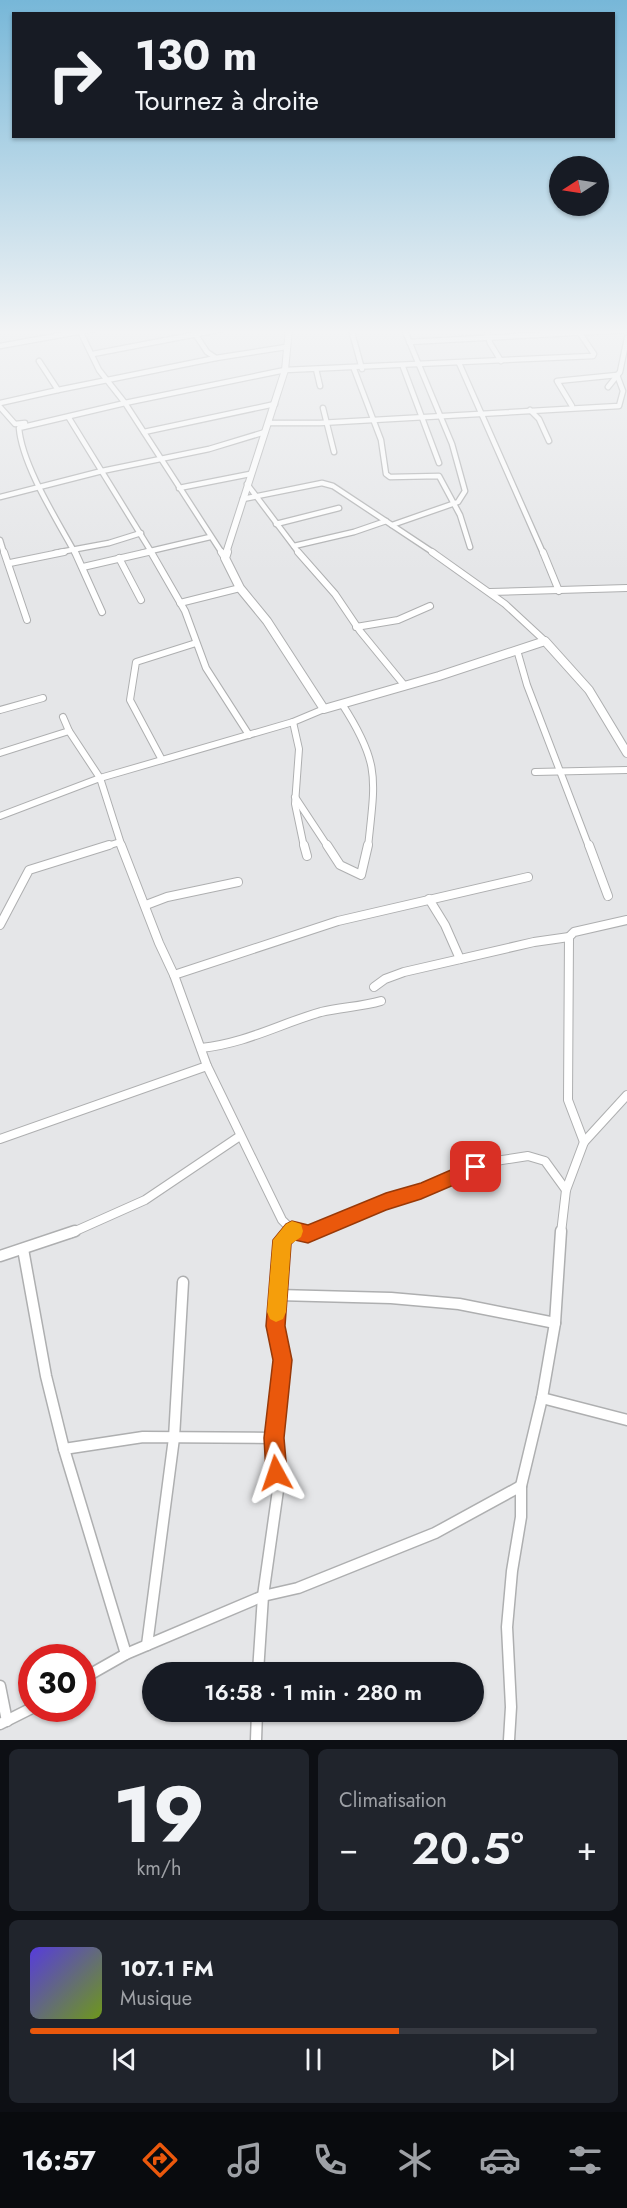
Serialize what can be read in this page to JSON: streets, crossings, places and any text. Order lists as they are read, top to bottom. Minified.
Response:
{"north":"left","page":{"turn":["130 m","Tournez à droite"],"limit":"30","trip":"16:58 · 1 min · 280 m","tile":[["19","km/h"],"Climatisation"],"heat":["−","20.5°","+"],"song":["107.1 FM","Musique"],"tabs":"16:57"}}
